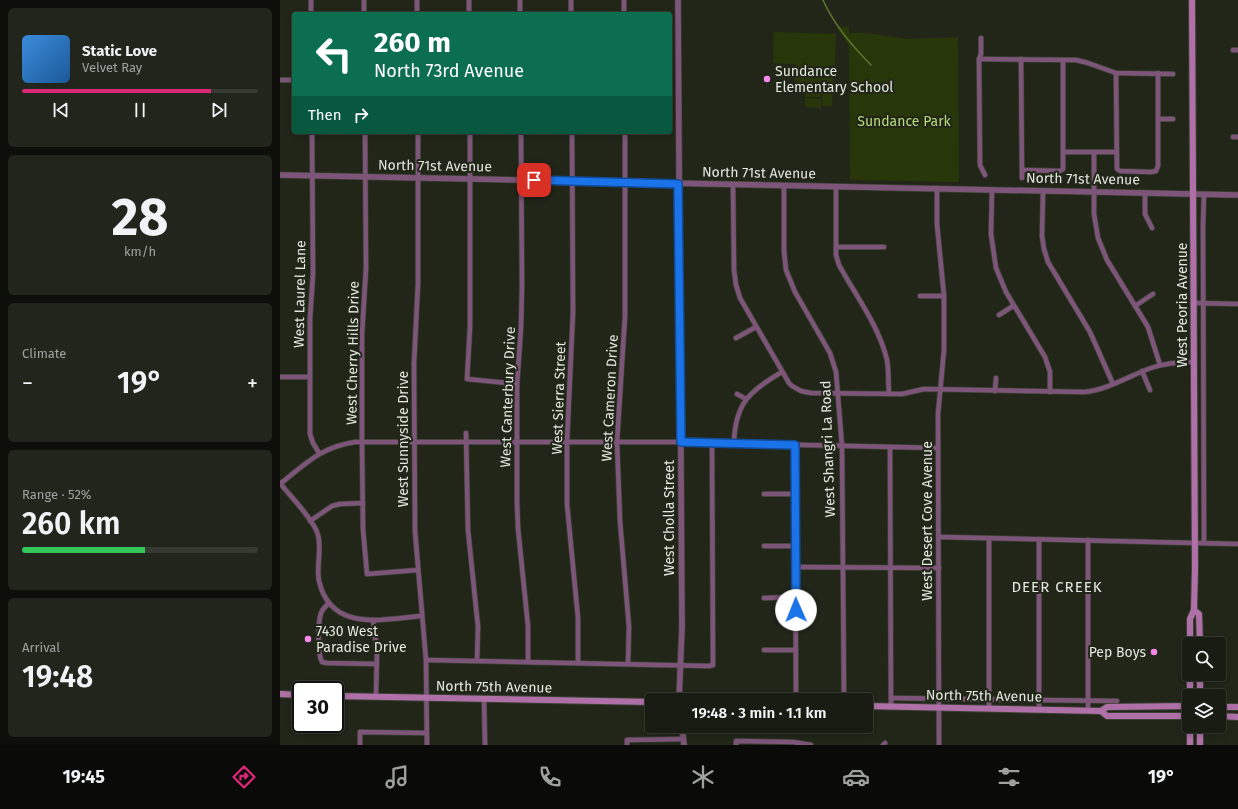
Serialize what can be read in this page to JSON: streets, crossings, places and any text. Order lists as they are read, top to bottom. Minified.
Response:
{"streets":{"main road":["West Peoria Avenue","North 75th Avenue"],"street":["North 71st Avenue","West Laurel Lane","West Cherry Hills Drive","West Canterbury Drive","West Sierra Street","West Cameron Drive","West Sunnyside Drive","West Shangri La Road","West Cholla Street","West Desert Cove Avenue"]},"crossings":[["North 71st Avenue","West Laurel Lane"],["North 71st Avenue","West Peoria Avenue"],["North 71st Avenue","West Cherry Hills Drive"],["North 71st Avenue","West Canterbury Drive"],["North 71st Avenue","West Sierra Street"],["North 71st Avenue","West Cameron Drive"],["North 71st Avenue","West Sunnyside Drive"],["North 71st Avenue","West Shangri La Road"],["North 71st Avenue","West Cholla Street"],["North 71st Avenue","West Desert Cove Avenue"],["West Cherry Hills Drive","West Sunnyside Drive"],["West Sunnyside Drive","North 75th Avenue"],["West Desert Cove Avenue","North 75th Avenue"]],"districts":["DEER CREEK"],"parks":["Sundance Park"],"places":["Sundance Elementary School","7430 West Paradise Drive","Pep Boys"],"page":{"turn":["260 m","North 73rd Avenue"],"song":["Static Love","Velvet Ray"],"then":"Then","tile":[["28","km/h"],"Climate",["Range · 52%","260 km"],["Arrival","19:48"]],"heat":["−","19°","+"],"limit":"30","trip":"19:48 · 3 min · 1.1 km","tabs":["19:45","19°"]}}
